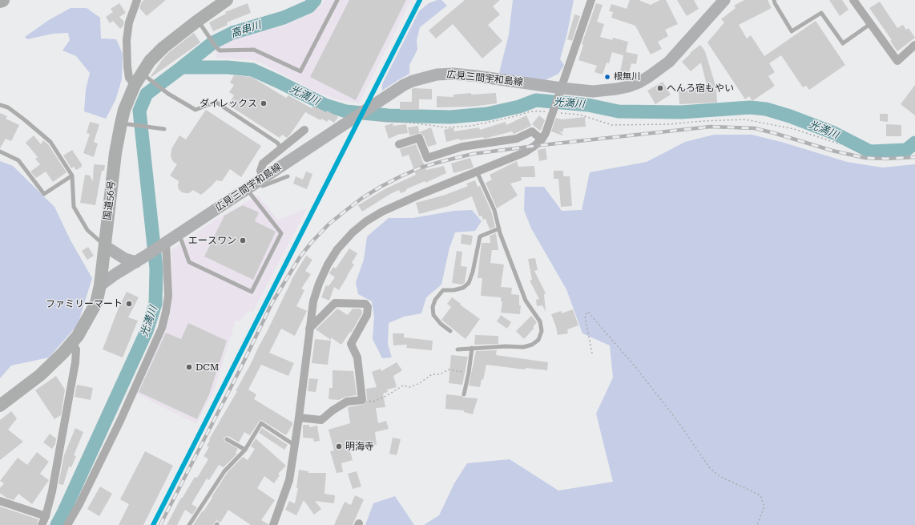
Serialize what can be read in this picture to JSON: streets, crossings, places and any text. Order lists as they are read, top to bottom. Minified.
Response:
{"streets":{"highway":["国道56号"],"main road":["広見三間宇和島線"]},"water":["高串川","光満川"],"places":["根無川","へんろ宿もやい","ダイレックス","エースワン","ファミリーマート","DCM","明海寺"]}
